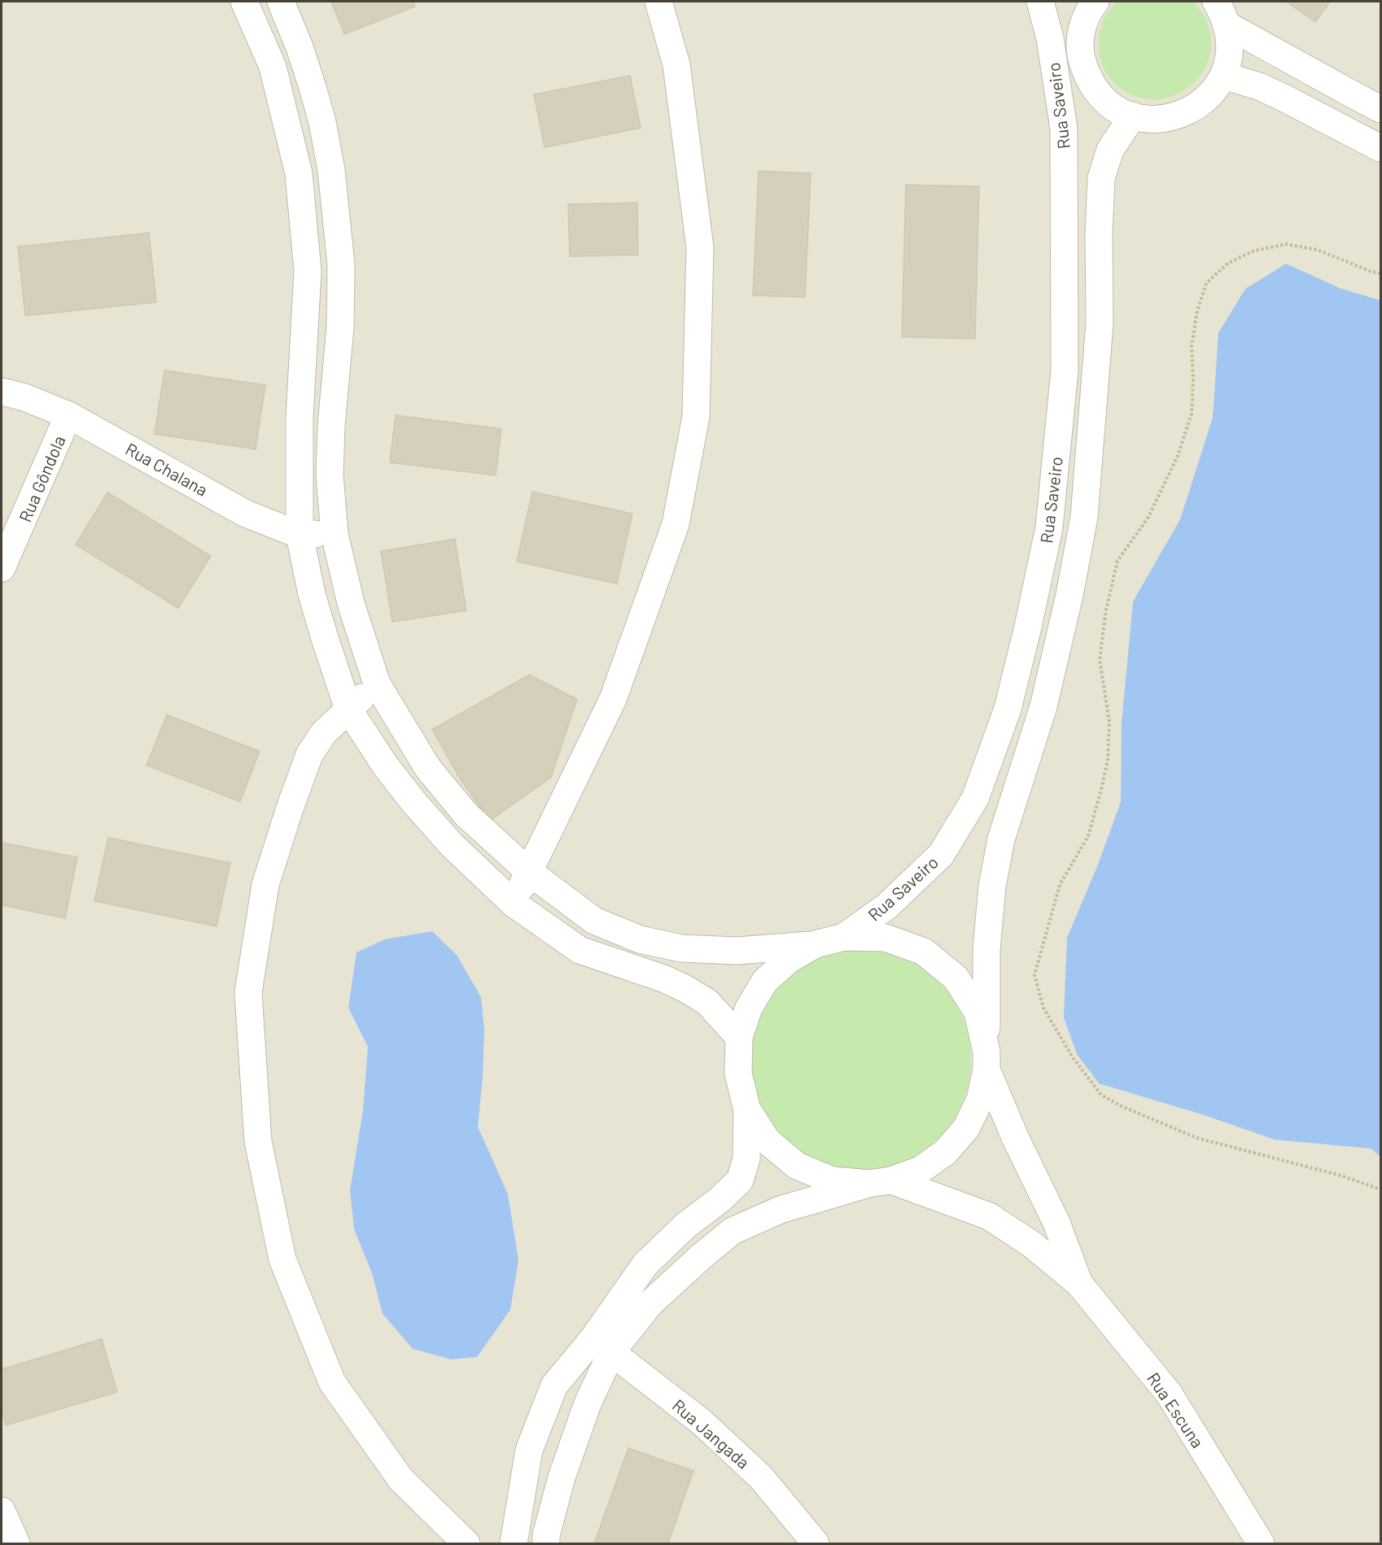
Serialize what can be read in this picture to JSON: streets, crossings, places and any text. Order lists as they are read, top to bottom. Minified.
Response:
{"streets":{"street":["Rua Saveiro","Rua Chalana","Rua Gôndola","Rua Escuna","Rua Jangada"]},"crossings":[["Rua Saveiro","Rua Escuna"],["Rua Chalana","Rua Gôndola"]]}
